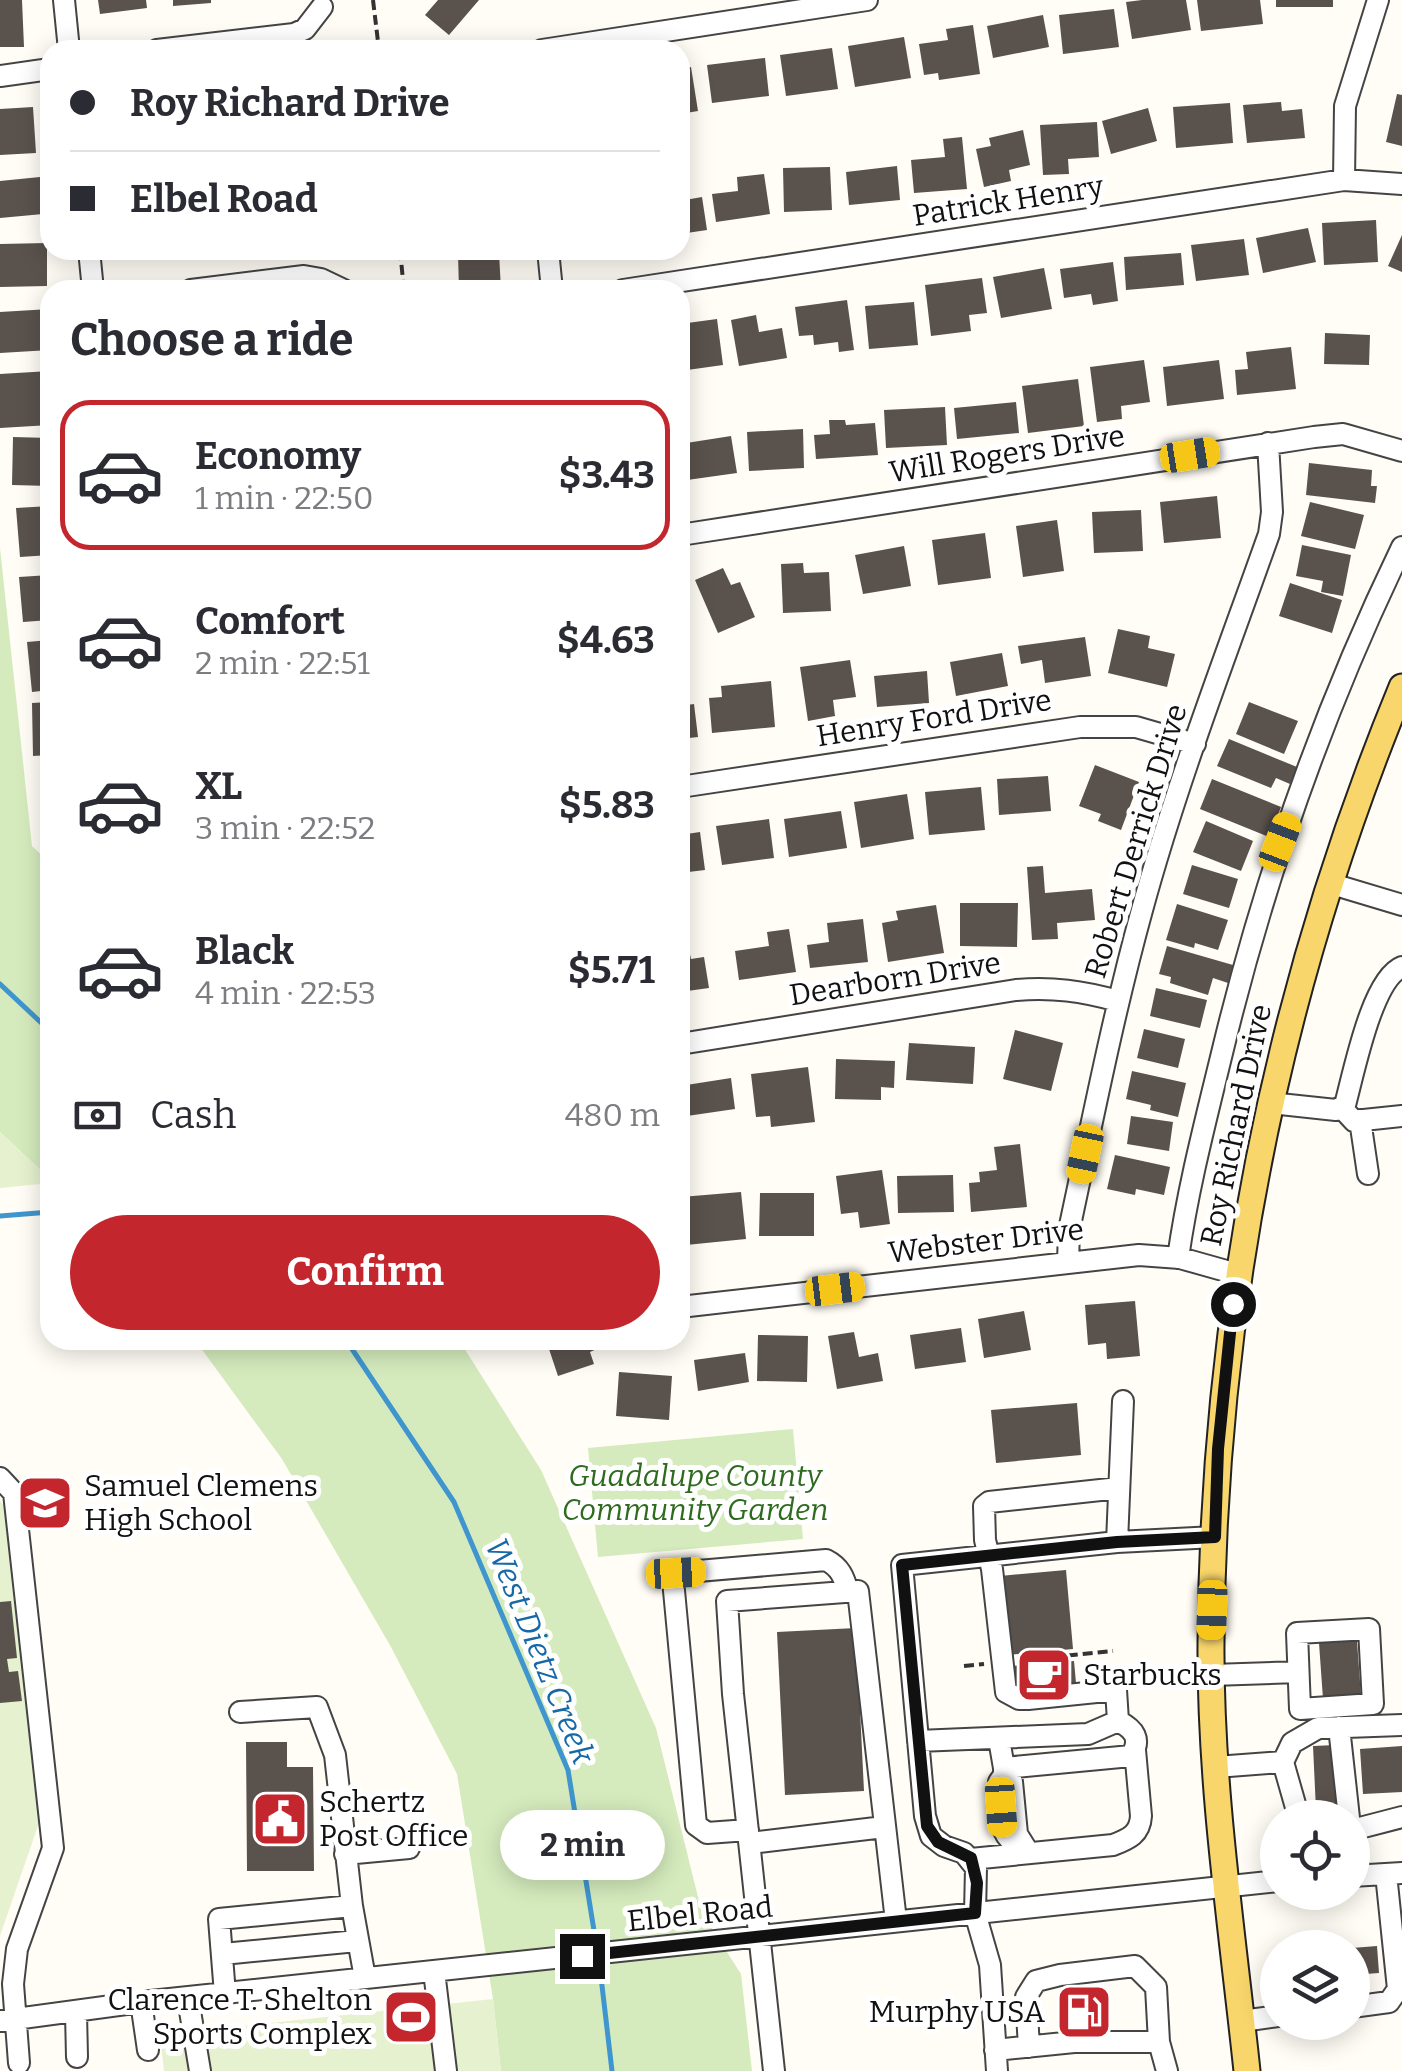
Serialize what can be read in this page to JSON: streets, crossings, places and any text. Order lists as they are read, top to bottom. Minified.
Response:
{"streets":{"main road":["Roy Richard Drive"],"street":["Patrick Henry","Will Rogers Drive","Henry Ford Drive","Robert Derrick Drive","Dearborn Drive","Webster Drive","Elbel Road"]},"crossings":[["Will Rogers Drive","Robert Derrick Drive"],["Henry Ford Drive","Robert Derrick Drive"],["Robert Derrick Drive","Dearborn Drive"],["Robert Derrick Drive","Webster Drive"],["Roy Richard Drive","Webster Drive"],["Roy Richard Drive","Elbel Road"]],"water":["West Dietz Creek"],"parks":["Guadalupe County Community Garden"],"places":{"school or university":["Samuel Clemens High School"],"cafe":["Starbucks"],"public building":["Schertz Post Office"],"fuel station":["Murphy USA"],"sports":["Clarence T. Shelton Sports Complex"]},"page":{"banner":["Roy Richard Drive","Elbel Road"],"heading":"Choose a ride","list":[{"name":"Economy","note":"1 min · 22:50","value":"$3.43"},{"name":"Comfort","note":"2 min · 22:51","value":"$4.63"},{"name":"XL","note":"3 min · 22:52","value":"$5.83"},{"name":"Black","note":"4 min · 22:53","value":"$5.71"}],"pay":["Cash","480 m"],"buttons":"Confirm","bubble":"2 min"}}
